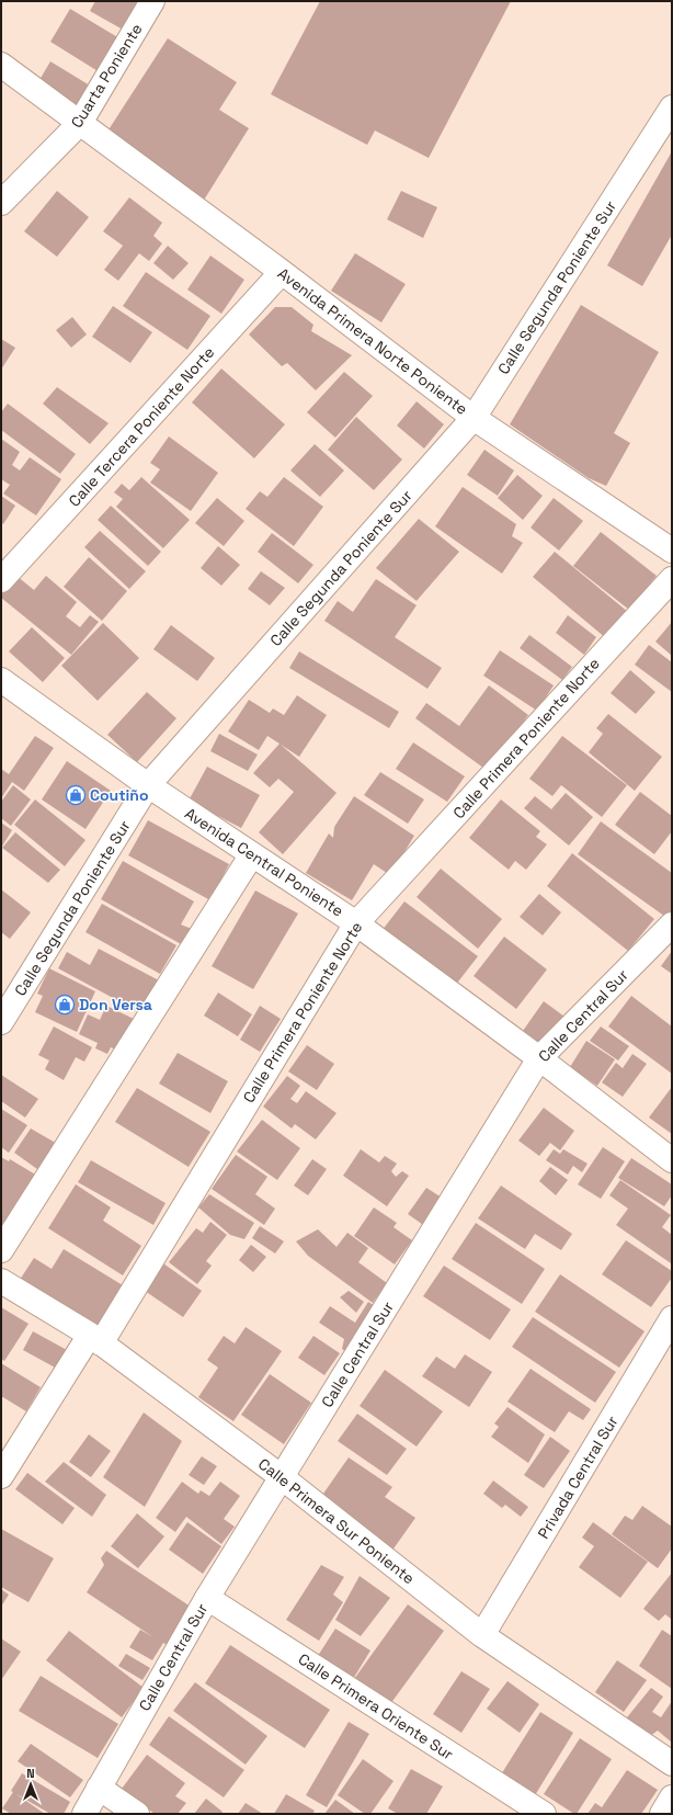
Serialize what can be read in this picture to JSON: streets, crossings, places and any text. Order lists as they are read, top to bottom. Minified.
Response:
{"streets":{"street":["Cuarta Poniente","Calle Segunda Poniente Sur","Avenida Primera Norte Poniente","Calle Tercera Poniente Norte","Calle Primera Poniente Norte","Avenida Central Poniente","Calle Central Sur","Privada Central Sur","Calle Primera Sur Poniente","Calle Primera Oriente Sur"]},"crossings":[["Cuarta Poniente","Avenida Primera Norte Poniente"],["Calle Segunda Poniente Sur","Avenida Primera Norte Poniente"],["Calle Segunda Poniente Sur","Avenida Central Poniente"],["Avenida Primera Norte Poniente","Calle Tercera Poniente Norte"],["Calle Primera Poniente Norte","Avenida Central Poniente"],["Calle Primera Poniente Norte","Calle Primera Sur Poniente"],["Avenida Central Poniente","Calle Central Sur"],["Calle Central Sur","Calle Primera Sur Poniente"],["Calle Central Sur","Calle Primera Oriente Sur"],["Privada Central Sur","Calle Primera Sur Poniente"]],"places":{"shop":["Coutiño","Don Versa"]},"north":"top"}
